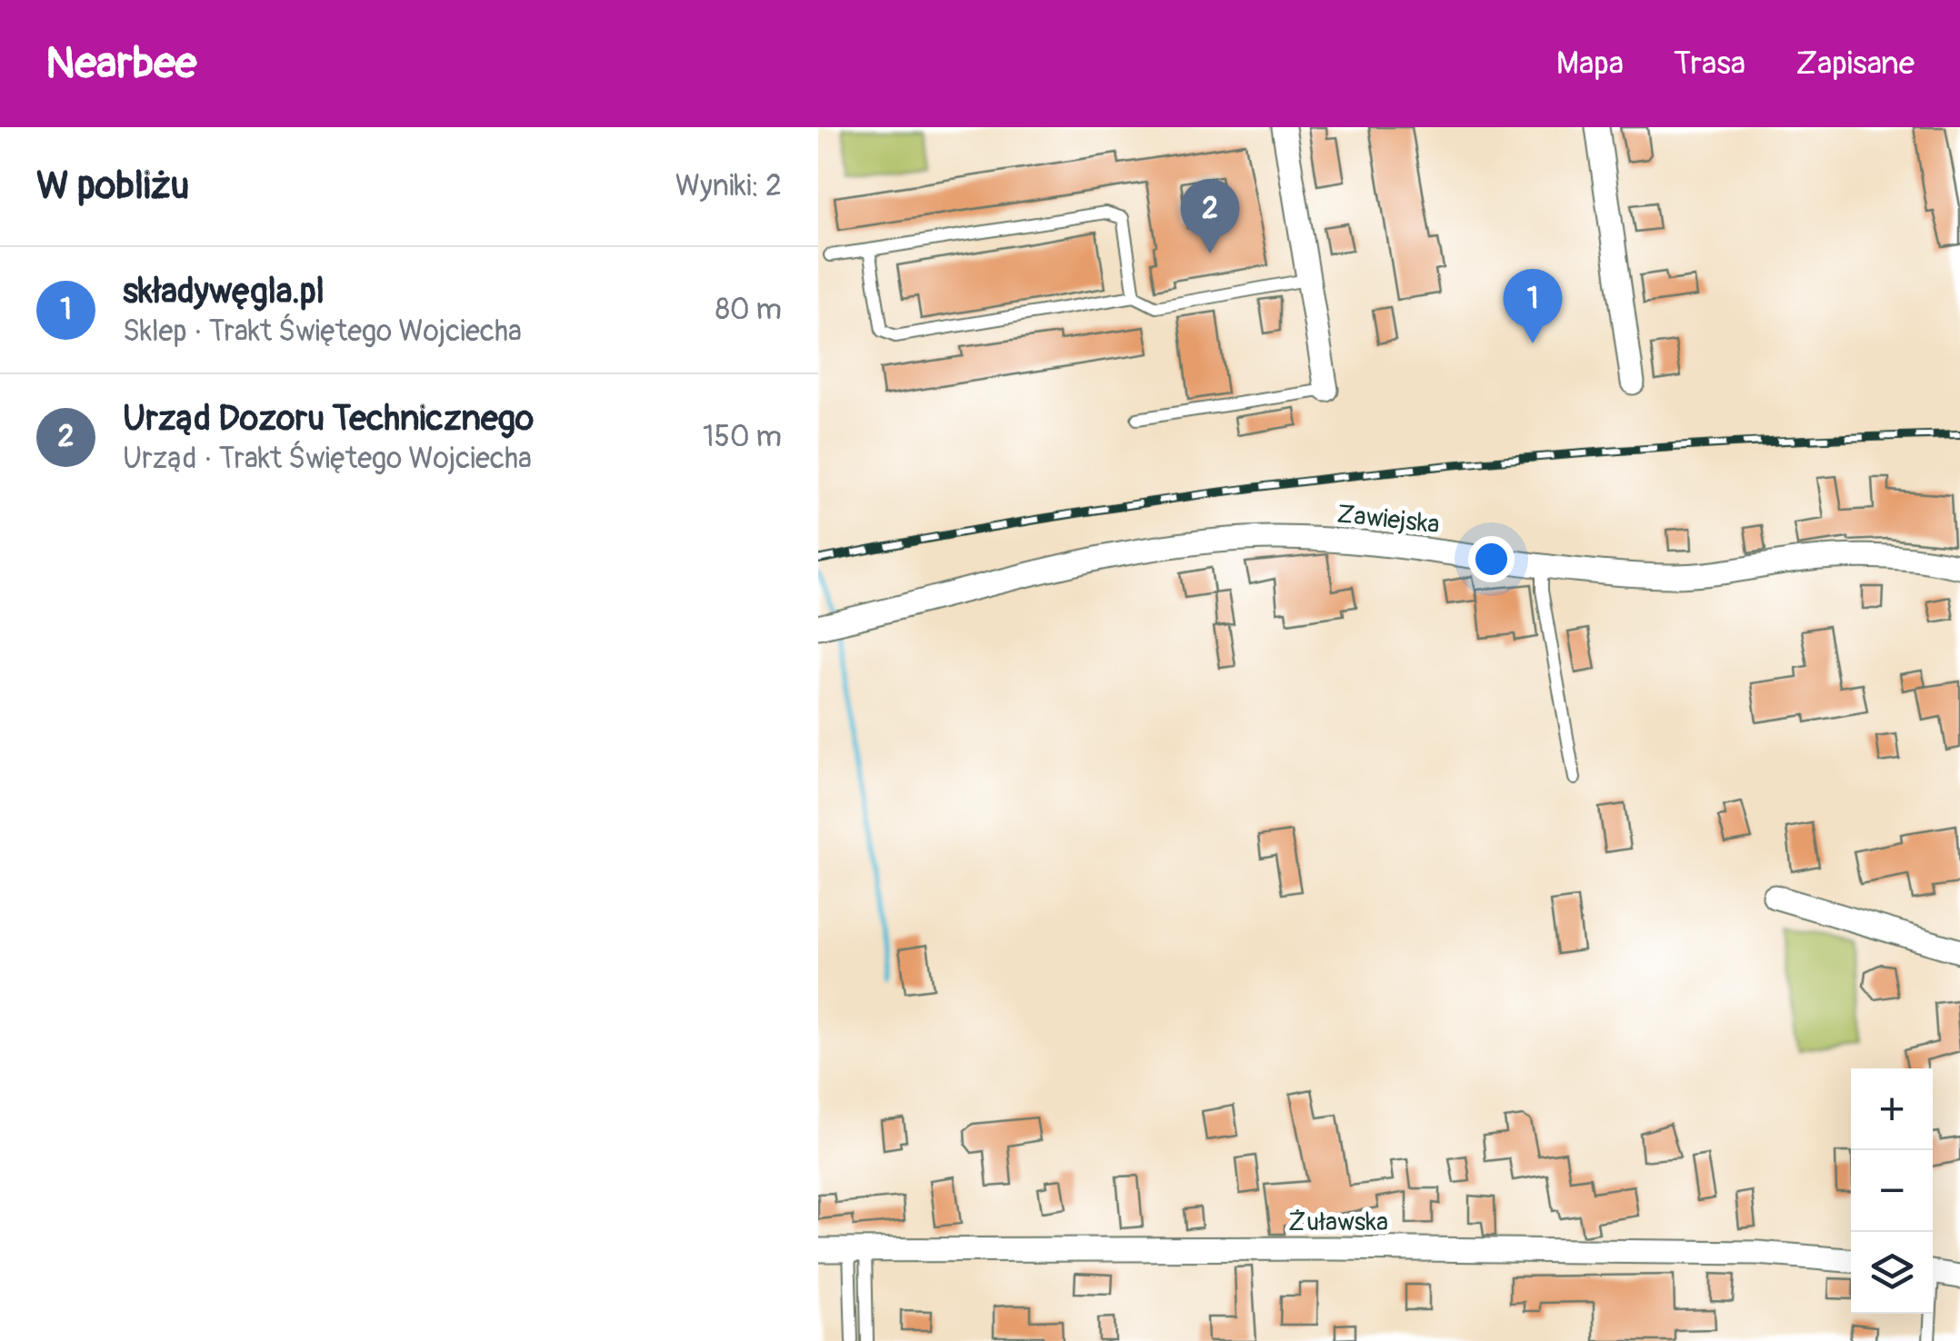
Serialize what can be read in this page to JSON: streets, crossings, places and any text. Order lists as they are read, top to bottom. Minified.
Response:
{"streets":{"street":["Zawiejska","Żuławska"]},"page":{"header":"Nearbee","nav":["Mapa","Trasa","Zapisane"],"heading":["W pobliżu","Wyniki: 2"],"pins":["2","1"],"list":[{"mark":"1","name":"składywęgla.pl","note":"Sklep · Trakt Świętego Wojciecha","value":"80 m"},{"mark":"2","name":"Urząd Dozoru Technicznego","note":"Urząd · Trakt Świętego Wojciecha","value":"150 m"}],"map_buttons":["+","−"]}}
